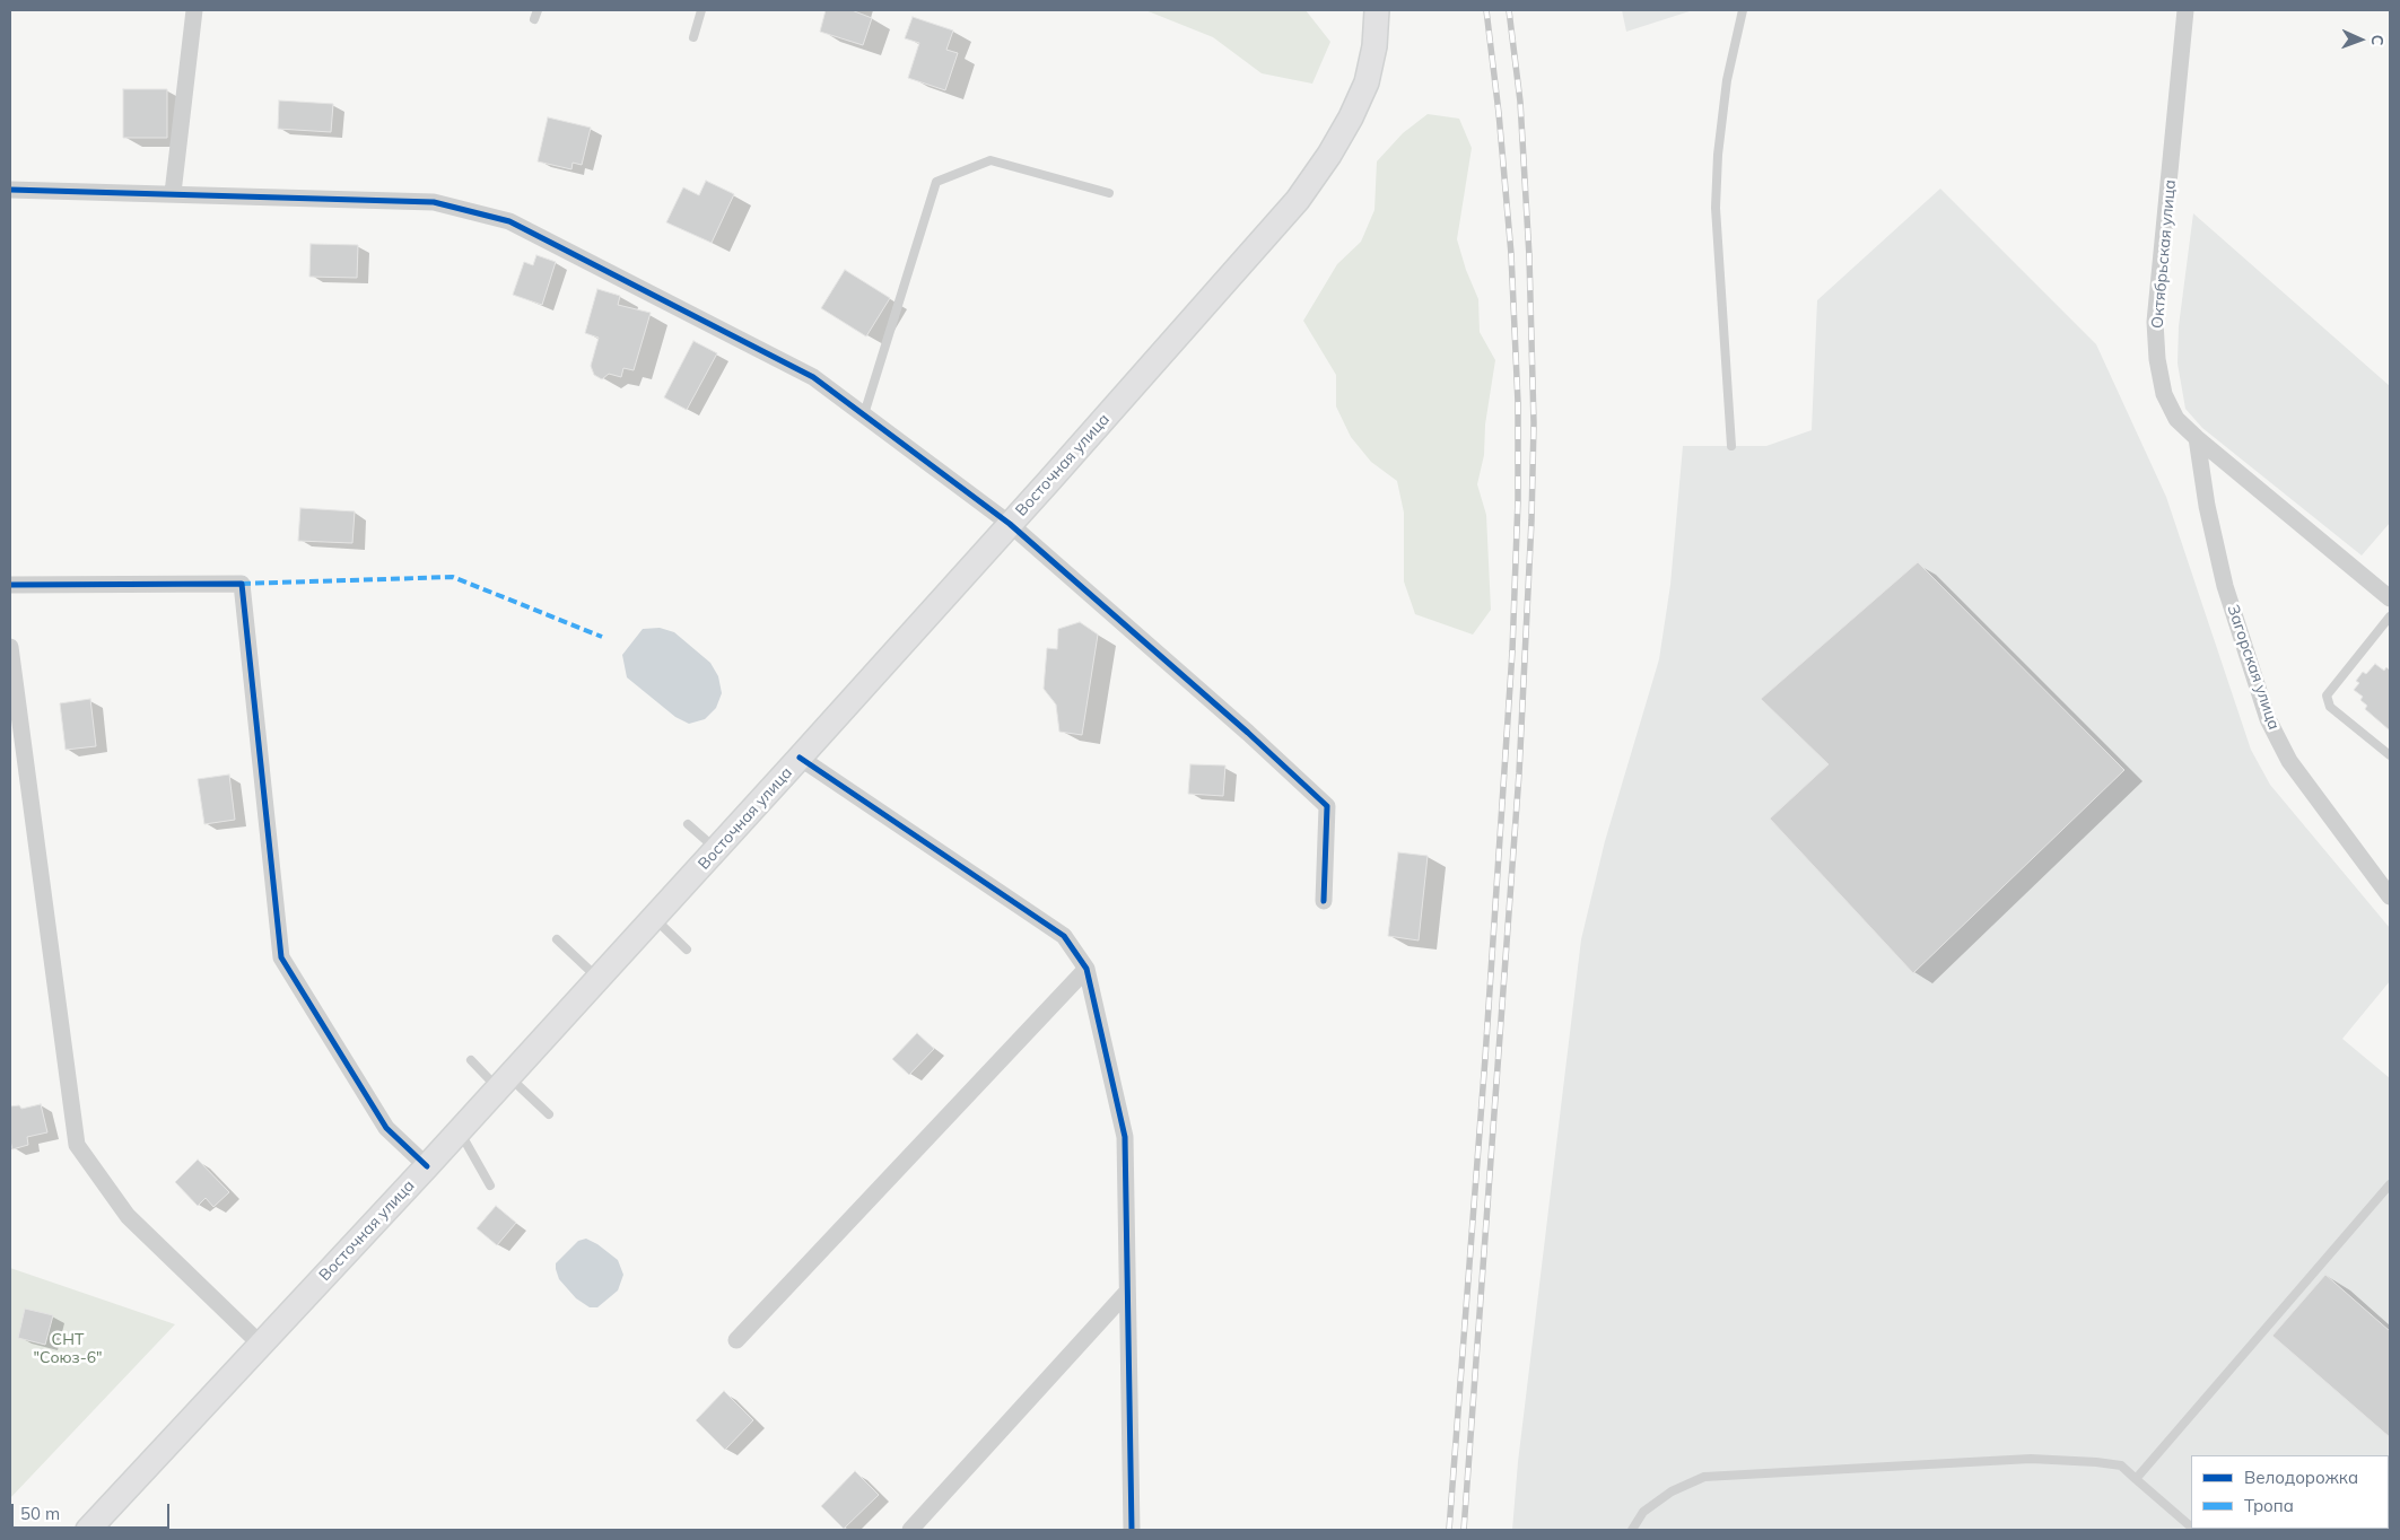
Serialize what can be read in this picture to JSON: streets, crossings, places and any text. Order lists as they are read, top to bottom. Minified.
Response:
{"streets":{"main road":["Восточная улица"],"street":["Октябрьская улица","Загорская улица"]},"crossings":[["Октябрьская улица","Загорская улица"]],"parks":["СНТ \"Союз-6\""],"legend":["Велодорожка","Тропа"],"scale_bar":"50 m","north":"right"}
